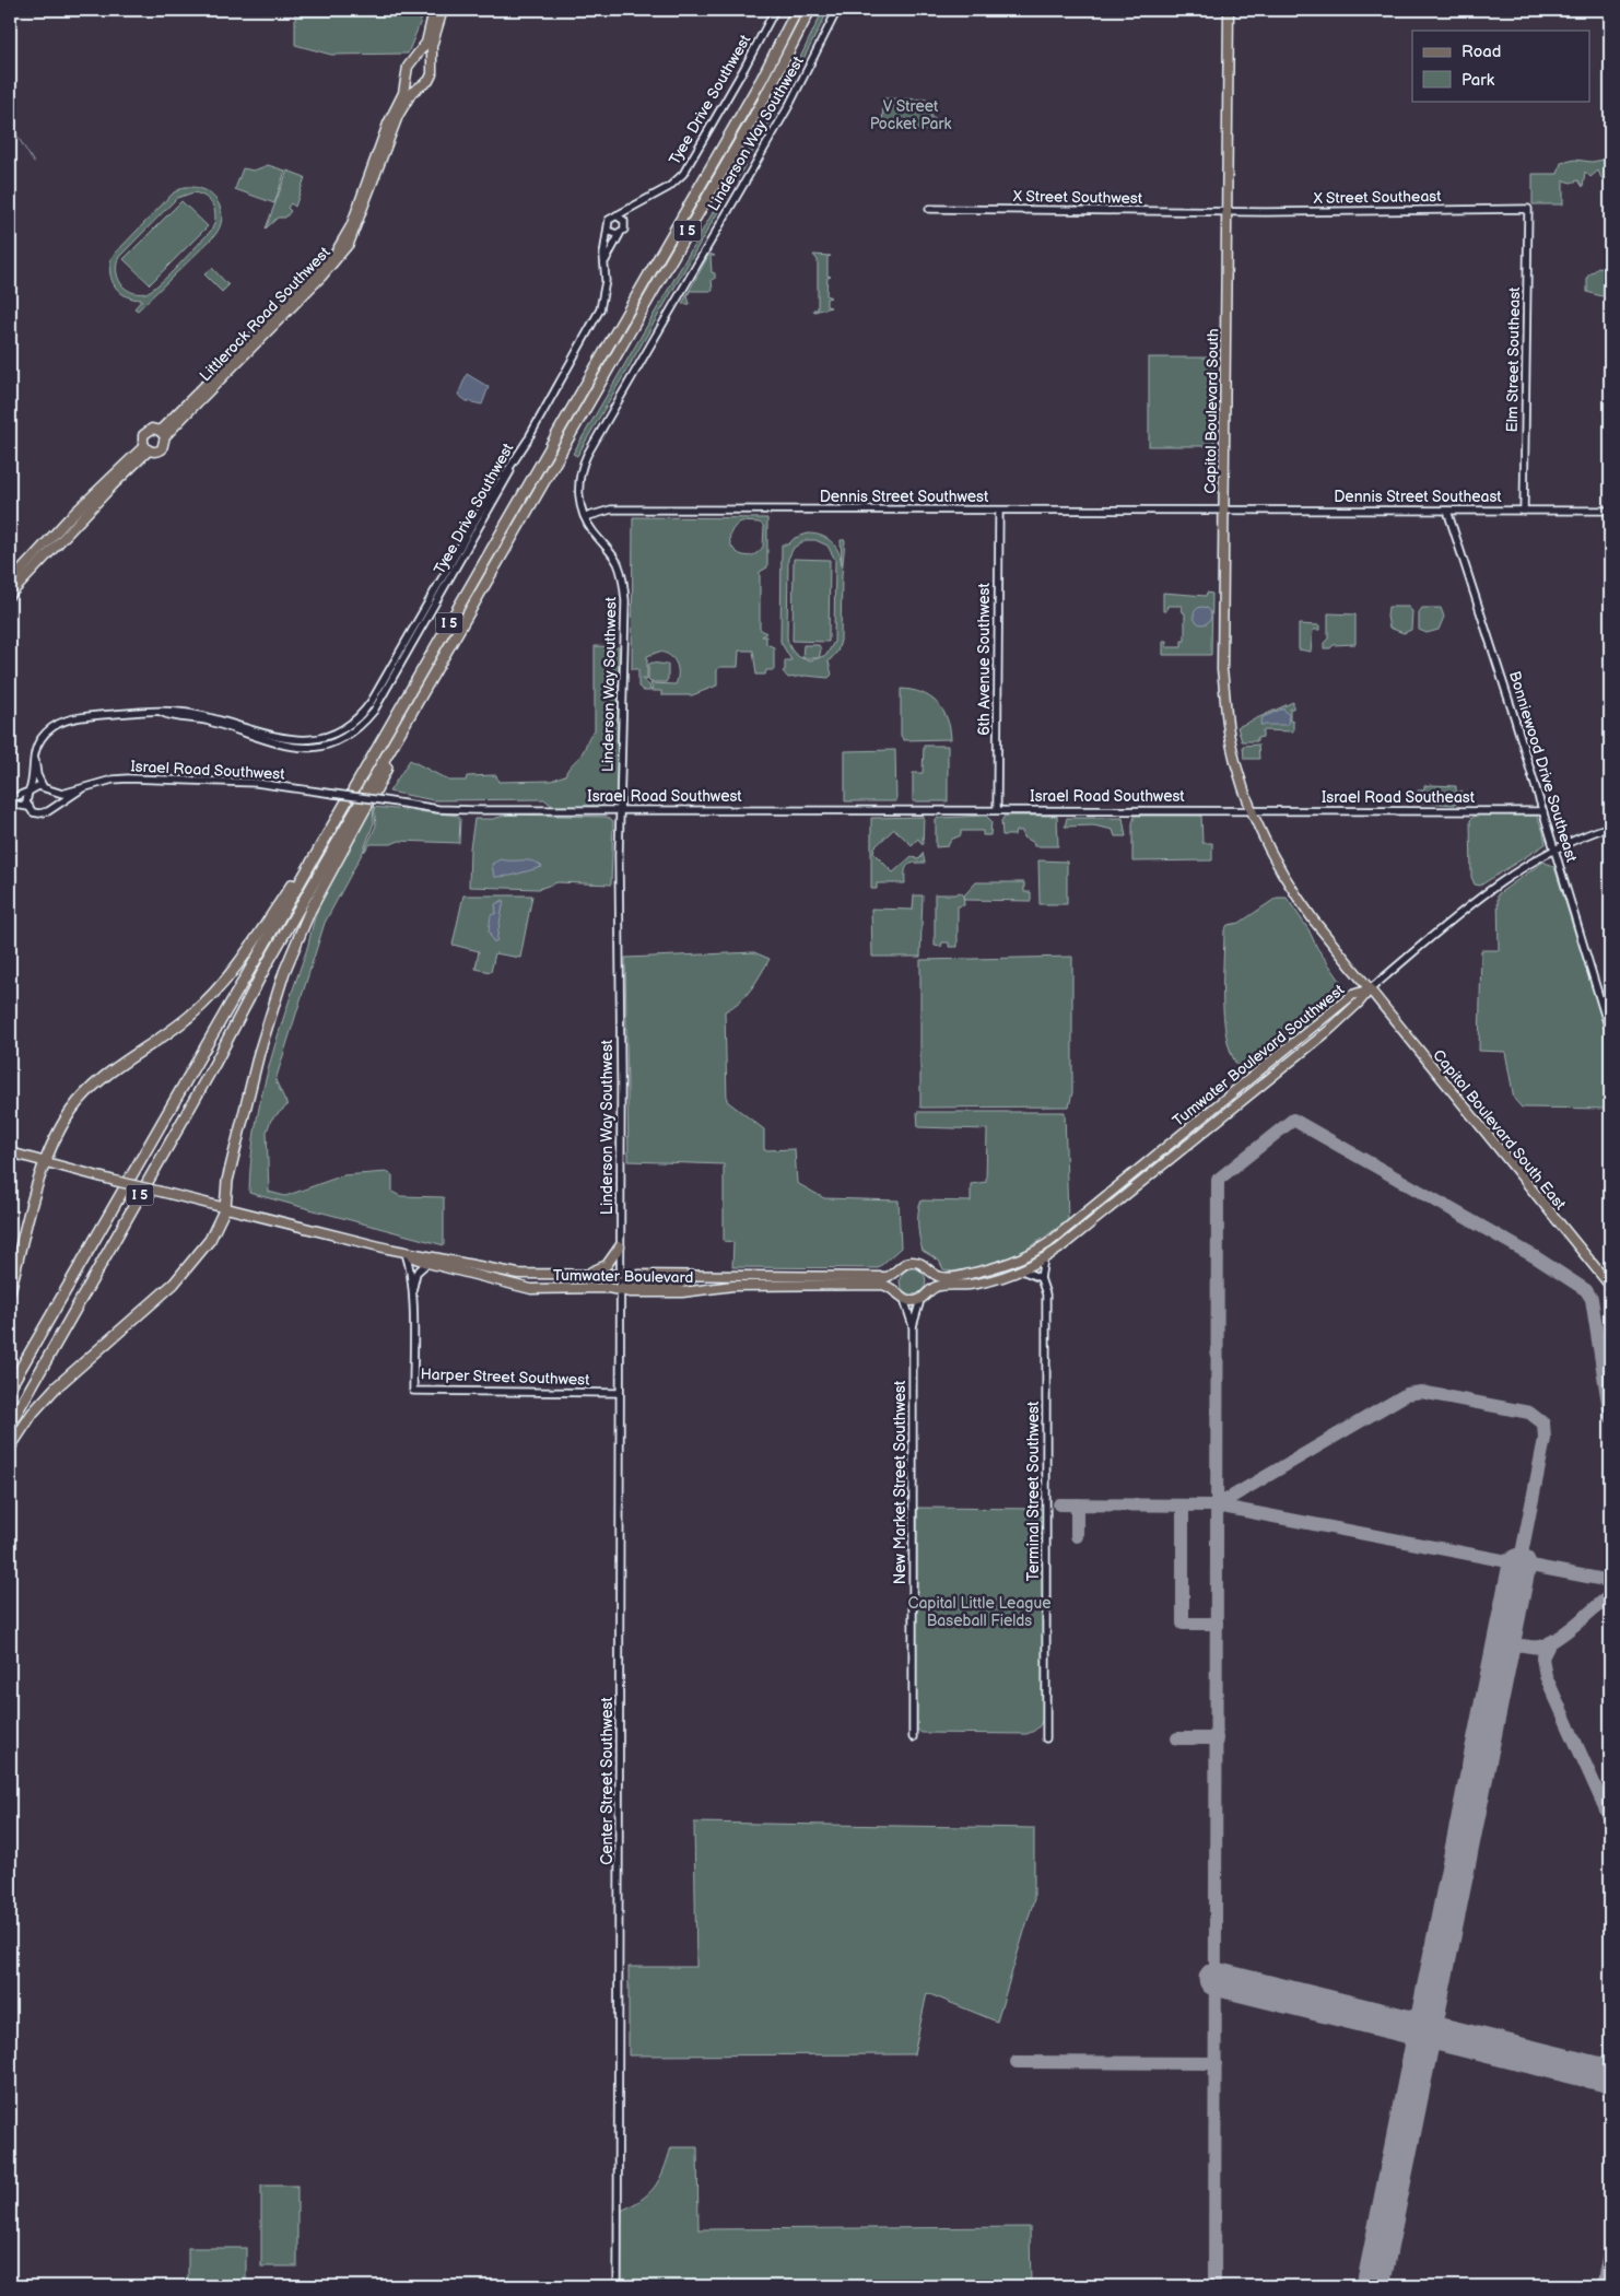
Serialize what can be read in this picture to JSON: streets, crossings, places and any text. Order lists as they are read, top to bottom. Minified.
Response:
{"streets":{"highway":["I 5"],"main road":["Littlerock Road Southwest","Capitol Boulevard South","Tumwater Boulevard Southwest","Capitol Boulevard South East","Tumwater Boulevard"],"street":["Tyee Drive Southwest","Linderson Way Southwest","X Street Southwest","X Street Southeast","Elm Street Southeast","Dennis Street Southwest","Dennis Street Southeast","6th Avenue Southwest","Bonniewood Drive Southeast","Israel Road Southwest","Israel Road Southeast","Harper Street Southwest","New Market Street Southwest","Terminal Street Southwest","Center Street Southwest"]},"crossings":[["Tyee Drive Southwest","Israel Road Southwest"],["Linderson Way Southwest","Dennis Street Southwest"],["Linderson Way Southwest","Israel Road Southwest"],["Linderson Way Southwest","Tumwater Boulevard"],["Linderson Way Southwest","Center Street Southwest"],["X Street Southwest","X Street Southeast"],["X Street Southwest","Capitol Boulevard South"],["X Street Southeast","Elm Street Southeast"],["X Street Southeast","Capitol Boulevard South"],["I 5","Tumwater Boulevard"],["Elm Street Southeast","Dennis Street Southeast"],["Capitol Boulevard South","Dennis Street Southwest"],["Capitol Boulevard South","Dennis Street Southeast"],["Capitol Boulevard South","Israel Road Southwest"],["Capitol Boulevard South","Israel Road Southeast"],["Capitol Boulevard South","Tumwater Boulevard Southwest"],["Capitol Boulevard South","Capitol Boulevard South East"],["Dennis Street Southwest","Dennis Street Southeast"],["Dennis Street Southwest","6th Avenue Southwest"],["Dennis Street Southeast","Bonniewood Drive Southeast"],["6th Avenue Southwest","Israel Road Southwest"],["Bonniewood Drive Southeast","Israel Road Southeast"],["Israel Road Southwest","Israel Road Southeast"],["Tumwater Boulevard Southwest","Capitol Boulevard South East"],["Tumwater Boulevard Southwest","Tumwater Boulevard"],["Tumwater Boulevard Southwest","New Market Street Southwest"],["Tumwater Boulevard Southwest","Terminal Street Southwest"],["Tumwater Boulevard","Harper Street Southwest"],["Tumwater Boulevard","New Market Street Southwest"],["Tumwater Boulevard","Center Street Southwest"],["Harper Street Southwest","Center Street Southwest"]],"parks":["V Street Pocket Park","Capital Little League Baseball Fields"],"legend":["Road","Park"]}
